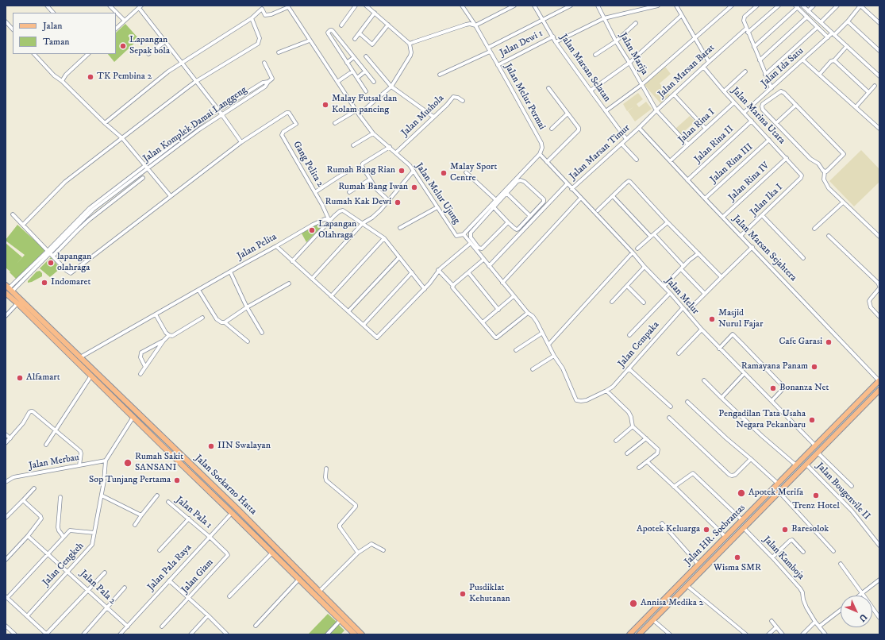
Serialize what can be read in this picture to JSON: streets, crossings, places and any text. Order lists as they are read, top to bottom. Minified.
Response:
{"streets":{"main road":["Jalan Soekarno Hatta","Jalan HR. Soebrantas"],"street":["Jalan Dewi 1","Jalan Marija","Jalan Ida Satu","Jalan Marsan Selatan","Jalan Marsan Barat","Jalan Melur Permai","Jalan Mushola","Jalan Marina Utara","Jalan Komplek Damai Langgeng","Jalan Rina I","Jalan Rina II","Jalan Marsan Timur","Jalan Rina III","Gang Pelita 2","Jalan Rina IV","Jalan Melur Ujung","Jalan Ika I","Jalan Pelita","Jalan Marsan Sejahtera","Jalan Melur","Jalan Cempaka","Jalan Merbau","Jalan Bougenvile II","Jalan Pala 1","Jalan Kamboja","Jalan Cengkeh","Jalan Pala Raya","Jalan Giam","Jalan Pala 2"]},"crossings":[["Jalan Dewi 1","Jalan Marsan Selatan"],["Jalan Dewi 1","Jalan Melur Permai"],["Jalan Marija","Jalan Marsan Barat"],["Jalan Marija","Jalan Rina I"],["Jalan Ida Satu","Jalan Marina Utara"],["Jalan Marsan Selatan","Jalan Marsan Timur"],["Jalan Marsan Barat","Jalan Marina Utara"],["Jalan Marsan Barat","Jalan Marsan Timur"],["Jalan Marsan Barat","Jalan Marsan Sejahtera"],["Jalan Melur Permai","Jalan Melur Ujung"],["Jalan Melur Permai","Jalan Melur"],["Jalan Mushola","Jalan Melur Ujung"],["Jalan Marina Utara","Jalan Rina I"],["Jalan Marina Utara","Jalan Rina II"],["Jalan Marina Utara","Jalan Rina III"],["Jalan Marina Utara","Jalan Rina IV"],["Jalan Marina Utara","Jalan Ika I"],["Jalan Komplek Damai Langgeng","Jalan Soekarno Hatta"],["Jalan Rina I","Jalan Marsan Sejahtera"],["Jalan Rina II","Jalan Marsan Sejahtera"],["Jalan Marsan Timur","Jalan Marsan Sejahtera"],["Jalan Marsan Timur","Jalan Melur"],["Jalan Rina III","Jalan Marsan Sejahtera"],["Gang Pelita 2","Jalan Pelita"],["Jalan Rina IV","Jalan Marsan Sejahtera"],["Jalan Melur Ujung","Jalan Melur"],["Jalan Ika I","Jalan Marsan Sejahtera"],["Jalan Pelita","Jalan Soekarno Hatta"],["Jalan Marsan Sejahtera","Jalan HR. Soebrantas"],["Jalan Melur","Jalan Cempaka"],["Jalan Melur","Jalan HR. Soebrantas"],["Jalan Merbau","Jalan Cengkeh"],["Jalan Soekarno Hatta","Jalan Pala Raya"],["Jalan Bougenvile II","Jalan HR. Soebrantas"],["Jalan Pala 1","Jalan Pala Raya"],["Jalan Pala 1","Jalan Giam"],["Jalan HR. Soebrantas","Jalan Kamboja"],["Jalan Cengkeh","Jalan Pala 2"],["Jalan Pala Raya","Jalan Giam"],["Jalan Pala Raya","Jalan Pala 2"]],"places":["Lapangan Sepak bola","TK Pembina 2","Malay Futsal dan Kolam pancing","Rumah Bang Rian","Malay Sport Centre","Rumah Bang Iwan","Rumah Kak Dewi","Lapangan Olahraga","lapangan olahraga","Indomaret","Masjid Nurul Fajar","Cafe Garasi","Ramayana Panam","Alfamart","Bonanza Net","Pengadilan Tata Usaha Negara Pekanbaru","IIN Swalayan","Rumah Sakit SANSANI","Sop Tunjang Pertama","Apotek Merifa","Trenz Hotel","Apotek Keluarga","Baresolok","Wisma SMR","Pusdiklat Kehutanan","Annisa Medika 2"],"legend":["Jalan","Taman"],"north":"bottom right"}
